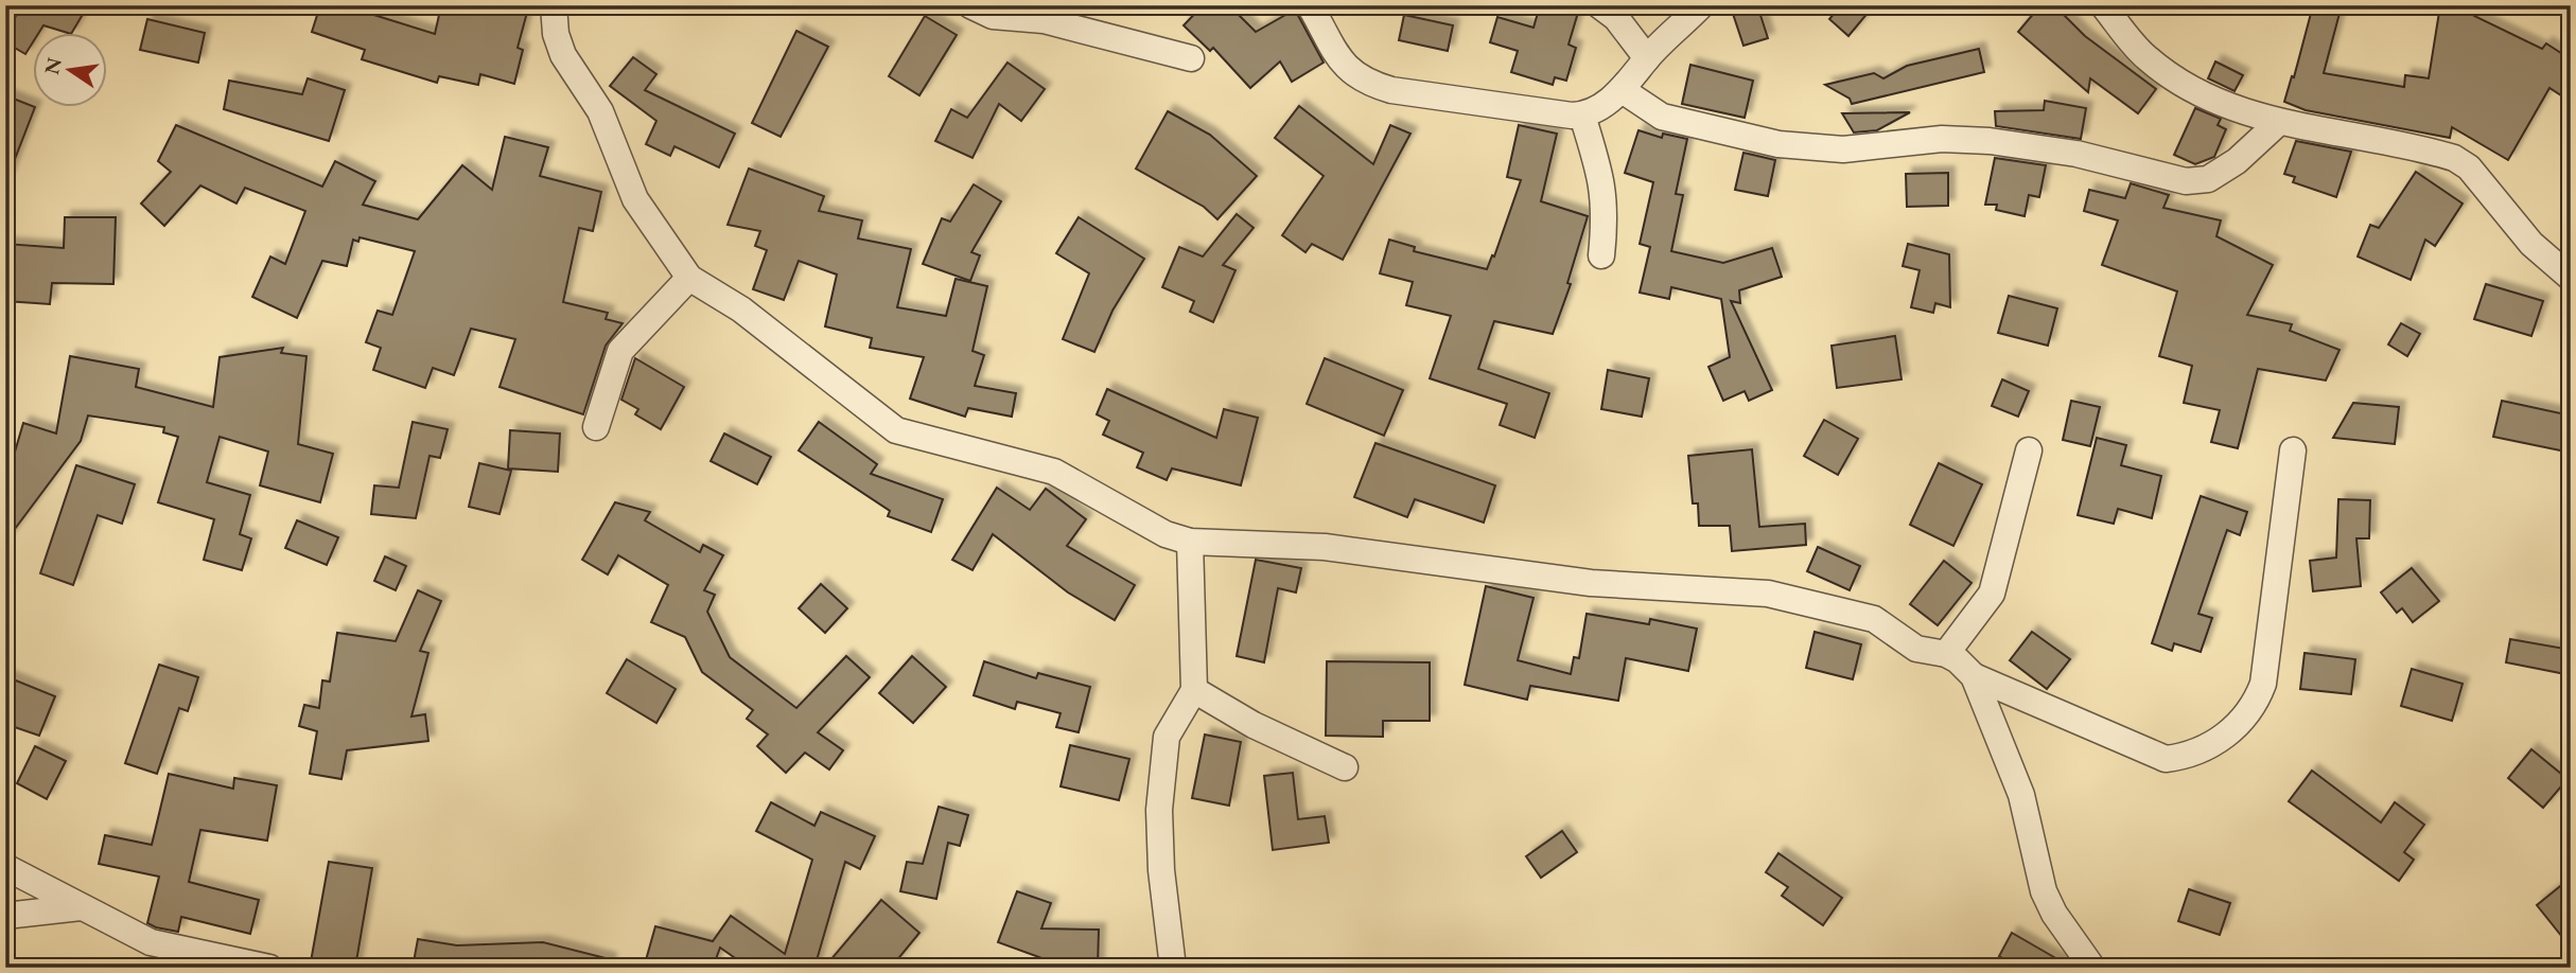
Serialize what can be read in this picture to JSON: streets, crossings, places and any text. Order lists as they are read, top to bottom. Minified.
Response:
{"north":"left"}
